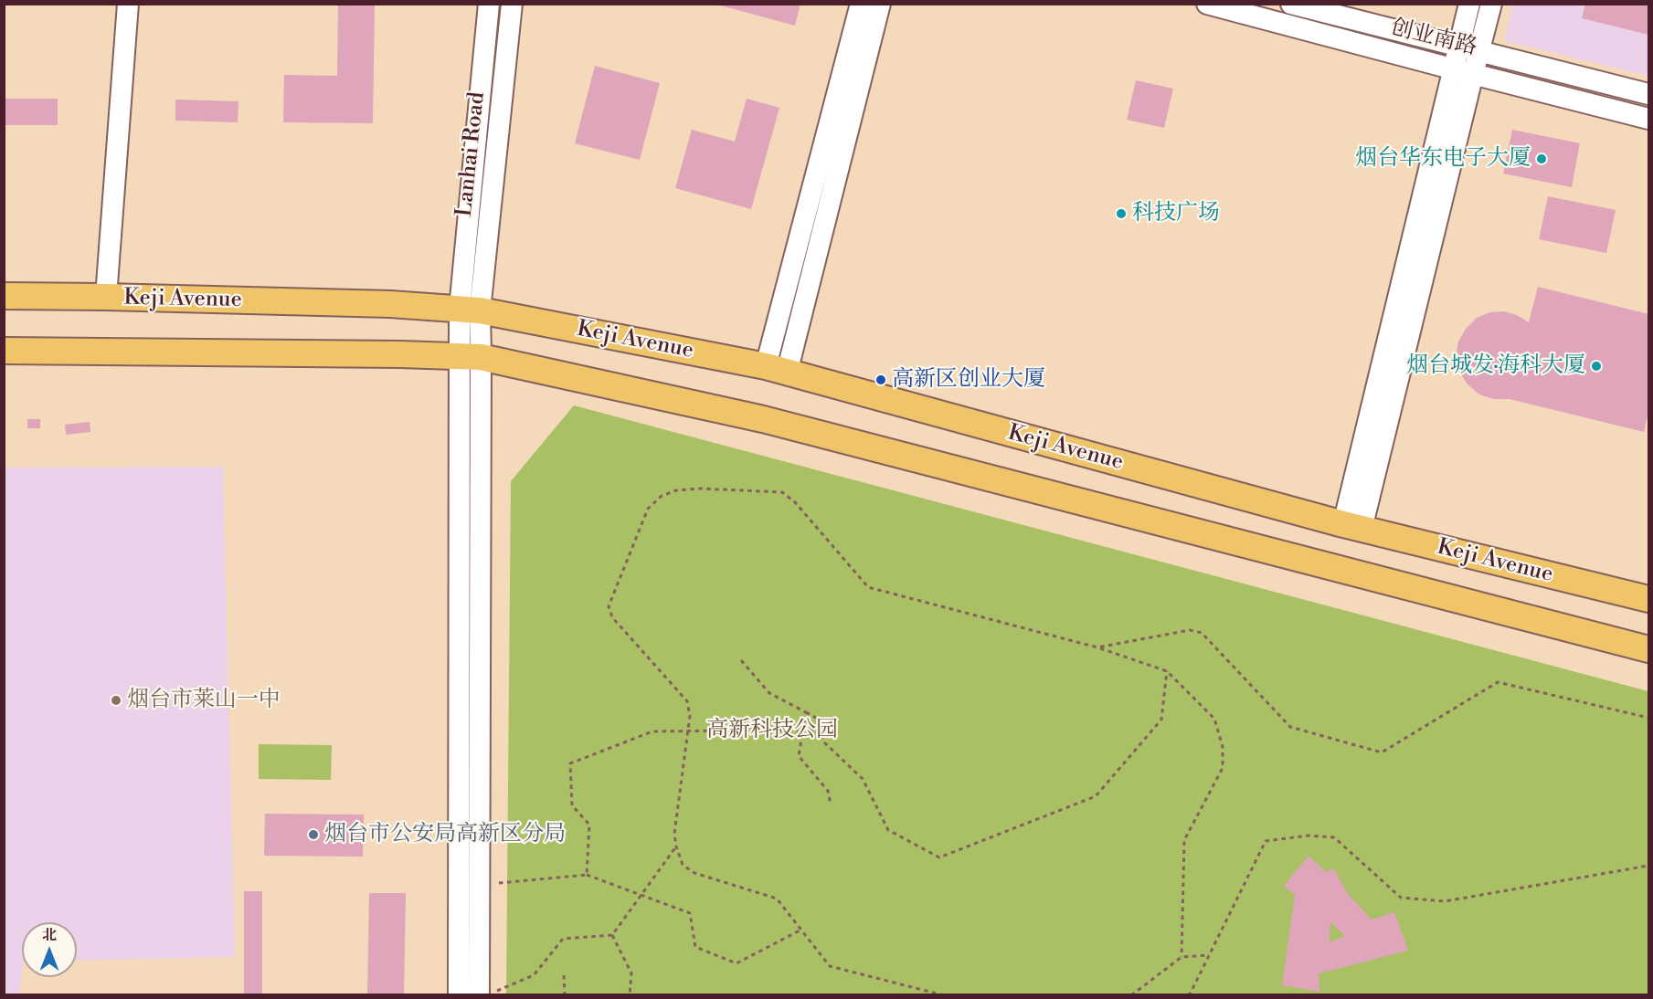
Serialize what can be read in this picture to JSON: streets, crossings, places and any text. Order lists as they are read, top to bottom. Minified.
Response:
{"streets":{"main road":["Keji Avenue"],"street":["创业南路","Lanhai Road"]},"crossings":[["Lanhai Road","Keji Avenue"]],"parks":["高新科技公园"],"places":["烟台华东电子大厦","科技广场","烟台城发·海科大厦","高新区创业大厦","烟台市莱山一中","烟台市公安局高新区分局"],"north":"top"}
